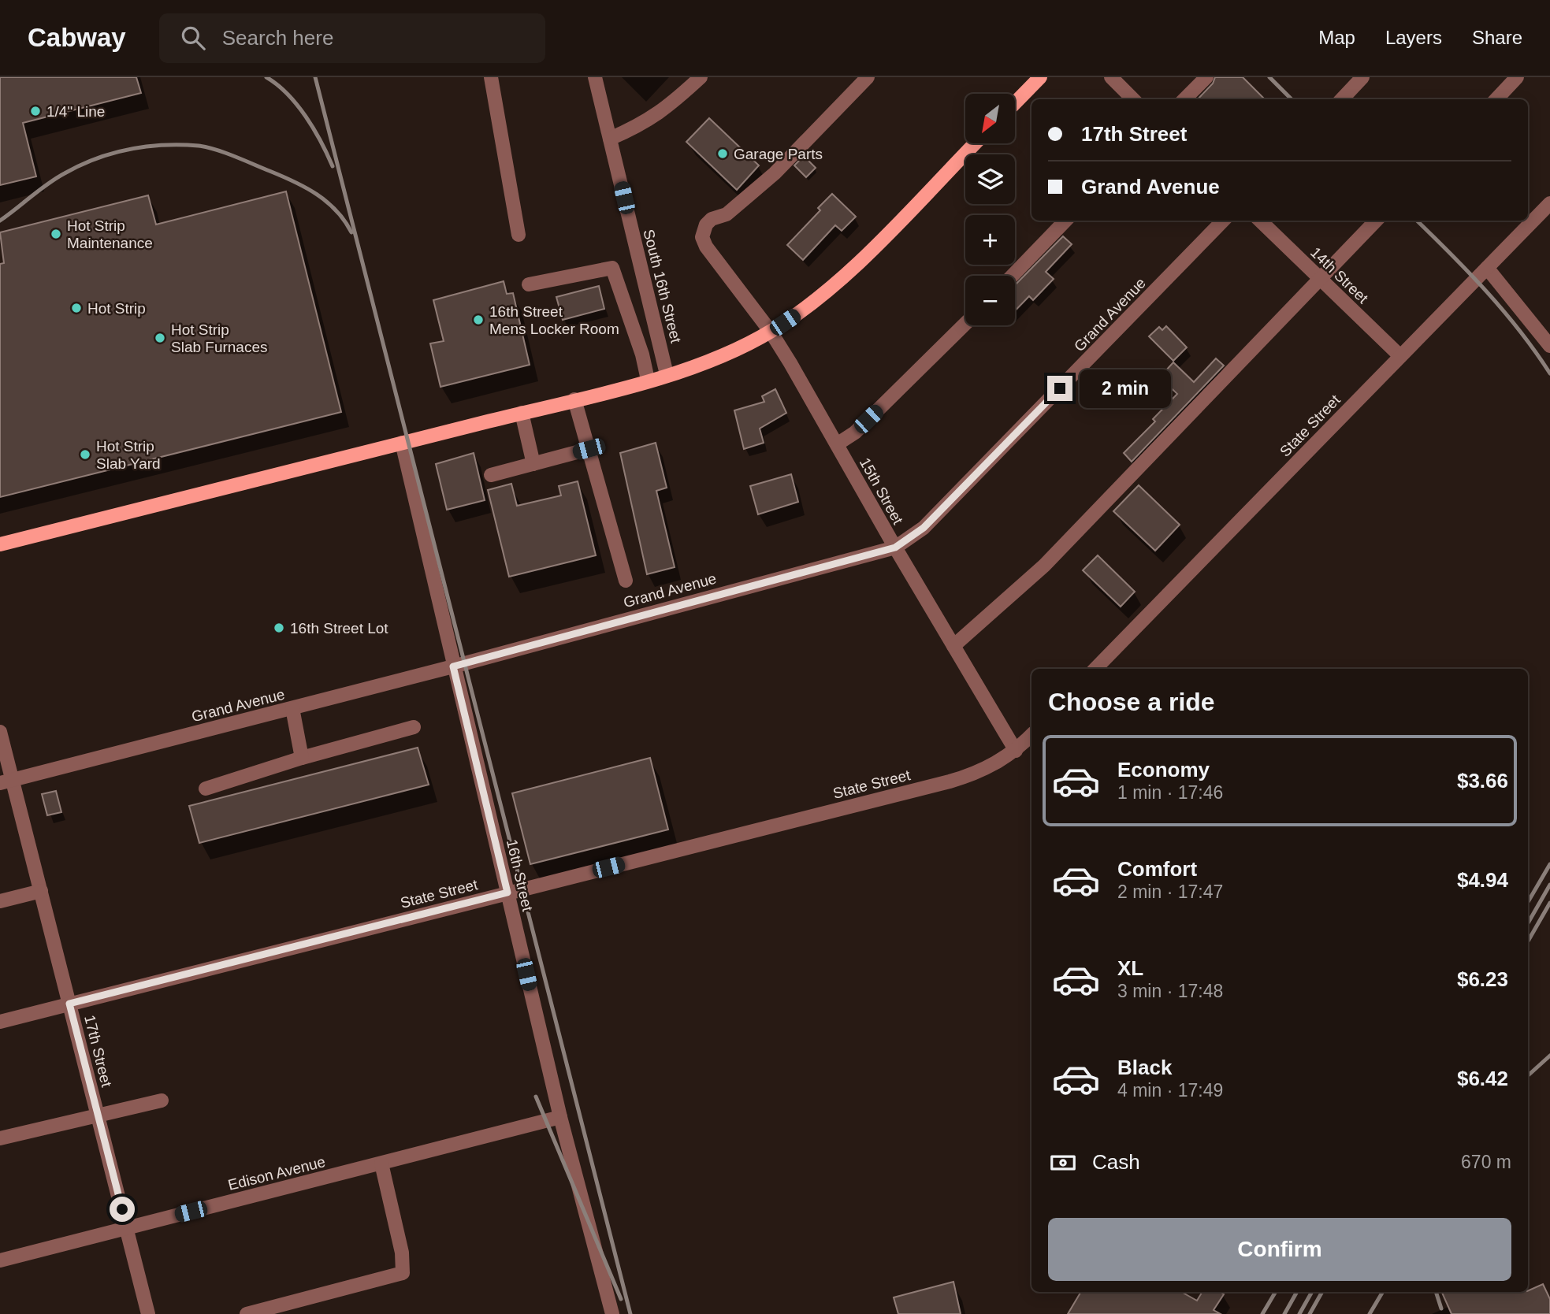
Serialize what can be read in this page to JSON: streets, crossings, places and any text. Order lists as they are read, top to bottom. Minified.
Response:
{"streets":{"street":["14th Street","South 16th Street","Grand Avenue","State Street","15th Street","16th Street","17th Street","Edison Avenue"]},"crossings":[["14th Street","State Street"],["Grand Avenue","15th Street"],["Grand Avenue","16th Street"],["Grand Avenue","17th Street"],["State Street","15th Street"],["State Street","16th Street"],["State Street","17th Street"],["16th Street","Edison Avenue"],["17th Street","Edison Avenue"]],"places":["1/4\" Line","Garage Parts","Hot Strip Maintenance","Hot Strip","16th Street Mens Locker Room","Hot Strip Slab Furnaces","Hot Strip Slab Yard","16th Street Lot"],"north":"bottom left","page":{"header":"Cabway","search":"Search here","nav":["Map","Layers","Share"],"map_buttons":["+","−"],"banner":["17th Street","Grand Avenue"],"bubble":"2 min","heading":"Choose a ride","list":[{"name":"Economy","note":"1 min · 17:46","value":"$3.66"},{"name":"Comfort","note":"2 min · 17:47","value":"$4.94"},{"name":"XL","note":"3 min · 17:48","value":"$6.23"},{"name":"Black","note":"4 min · 17:49","value":"$6.42"}],"pay":["Cash","670 m"],"buttons":"Confirm"}}
